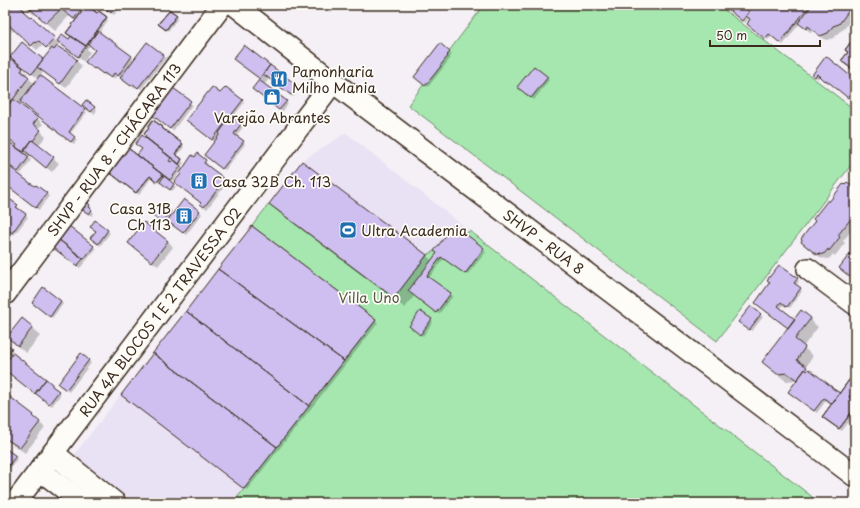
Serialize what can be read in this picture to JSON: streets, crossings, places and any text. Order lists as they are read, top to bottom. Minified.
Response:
{"streets":{"street":["SHVP - RUA 8 - CHÁCARA 113","SHVP - RUA 8","RUA 4A BLOCOS 1 E 2 TRAVESSA 02"]},"crossings":[["SHVP - RUA 8","RUA 4A BLOCOS 1 E 2 TRAVESSA 02"]],"parks":["Villa Uno"],"places":{"restaurant":["Pamonharia Milho Mania"],"shop":["Varejão Abrantes"],"building":["Casa 32B Ch. 113","Casa 31B Ch 113"],"sports":["Ultra Academia"]},"scale_bar":"50 m"}
